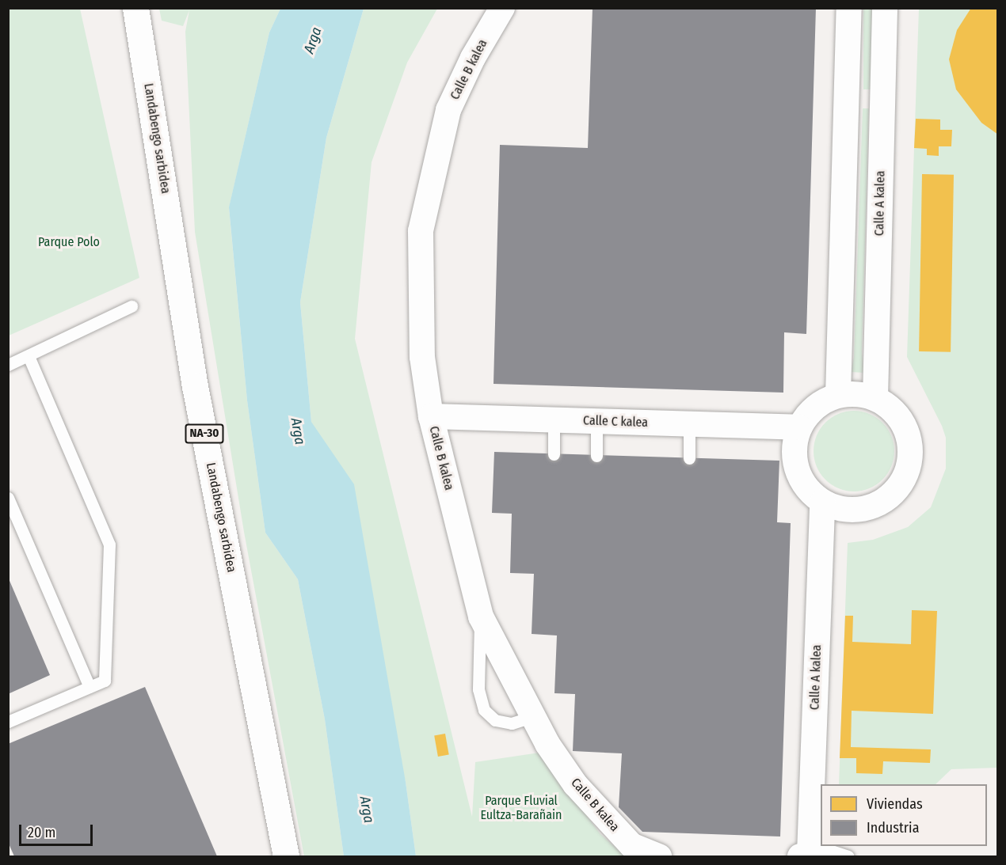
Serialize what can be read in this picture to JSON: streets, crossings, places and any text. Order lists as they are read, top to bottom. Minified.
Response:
{"streets":{"highway":["Landabengo sarbidea","NA-30"],"street":["Calle B kalea","Calle A kalea","Calle C kalea"]},"crossings":[["Calle B kalea","Calle C kalea"],["Calle A kalea","Calle C kalea"]],"water":["Arga"],"parks":["Parque Polo","Parque Fluvial Eultza-Barañain"],"legend":["Viviendas","Industria"],"scale_bar":"20 m"}
